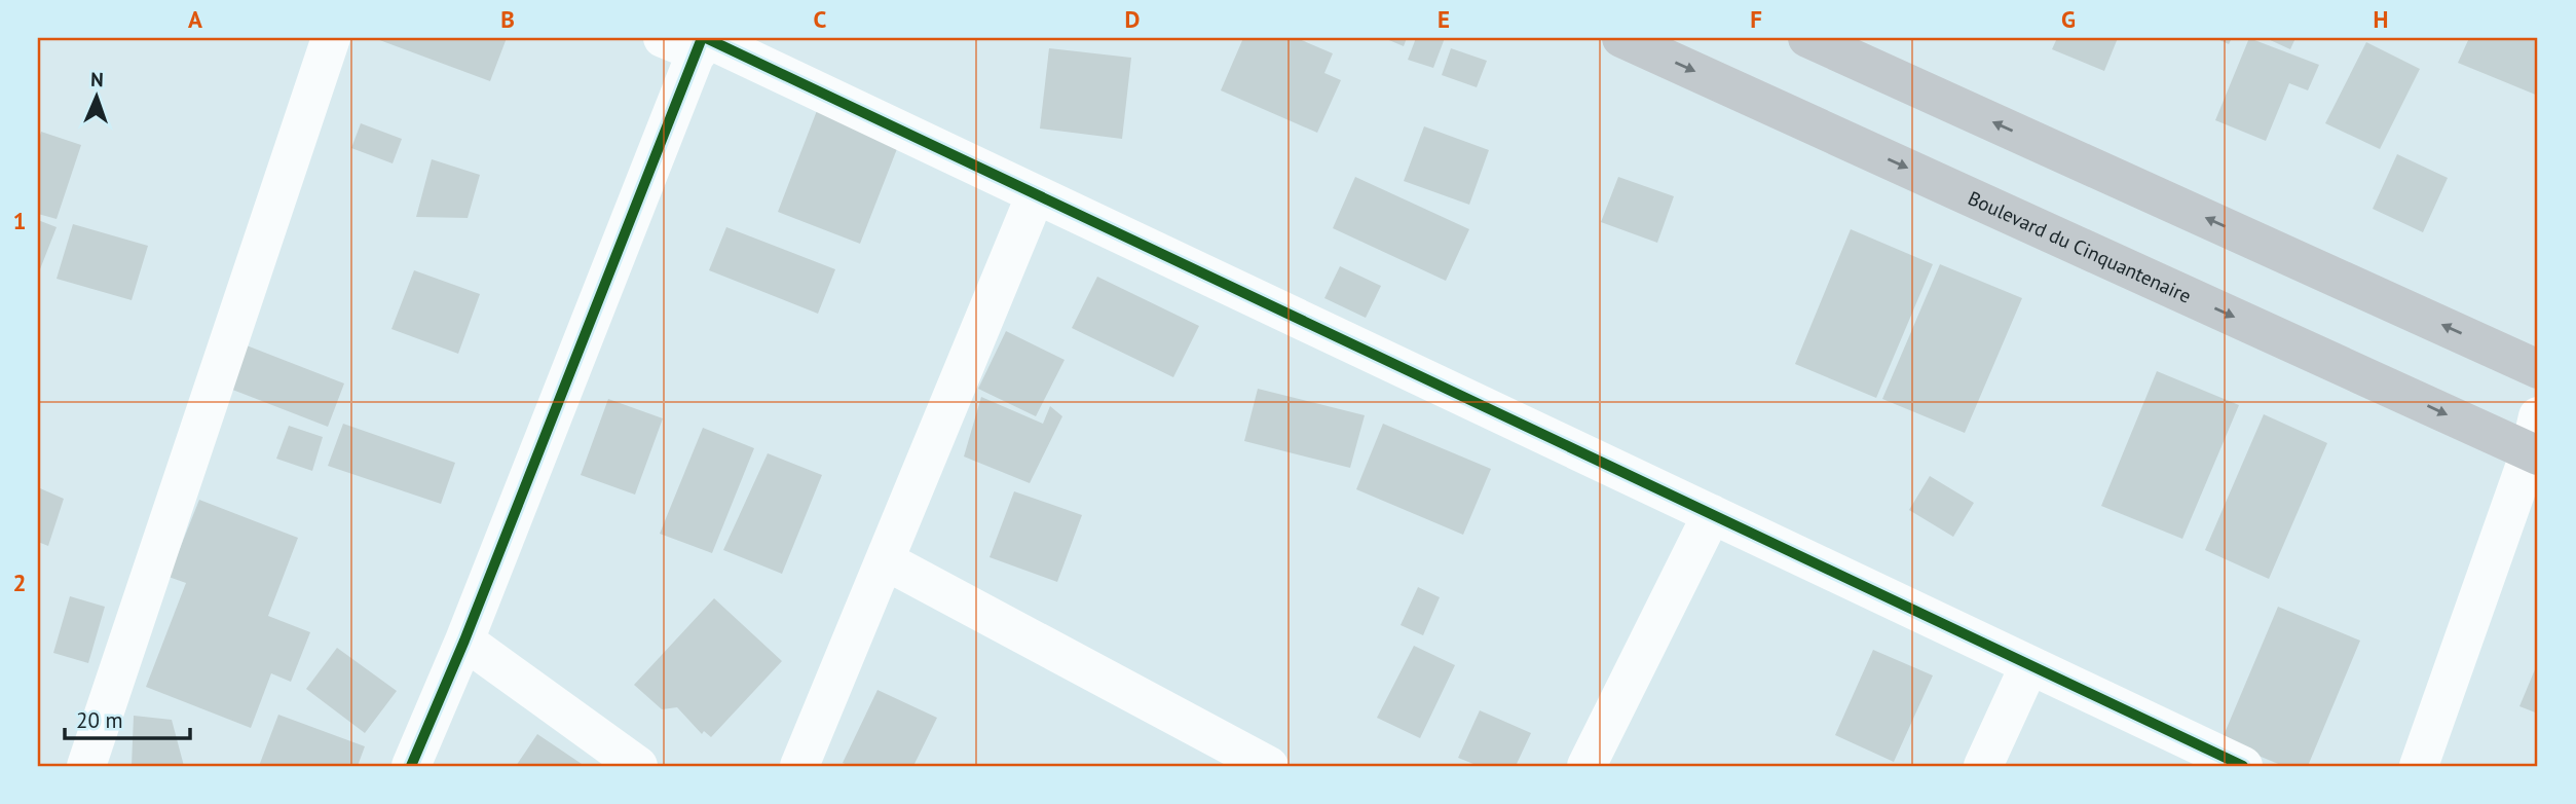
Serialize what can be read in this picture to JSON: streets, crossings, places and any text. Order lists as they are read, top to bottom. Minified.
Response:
{"streets":{"main road":["Boulevard du Cinquantenaire"]},"scale_bar":"20 m","north":"top","grid":{"columns":["A","B","C","D","E","F","G","H"],"rows":["1","2"]}}
